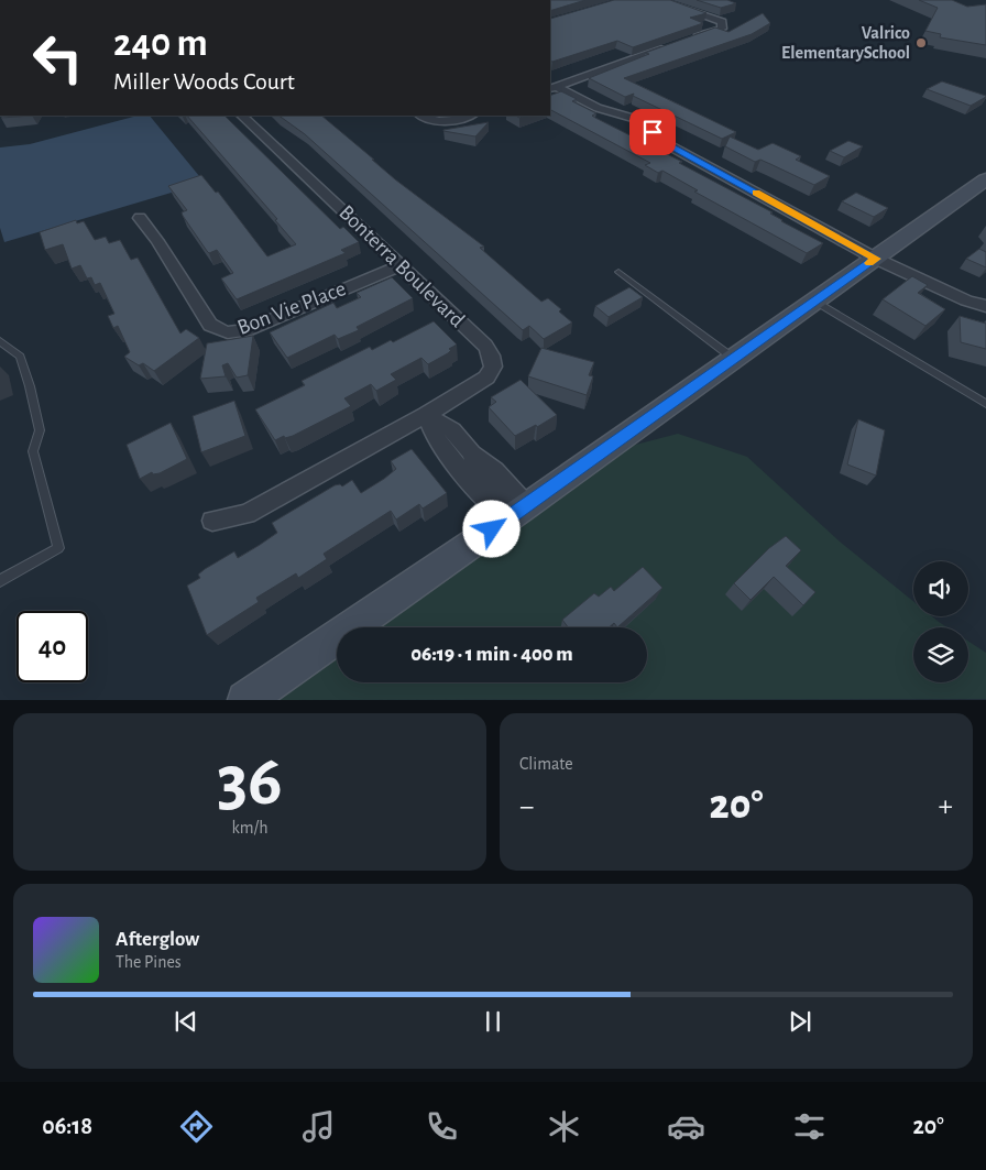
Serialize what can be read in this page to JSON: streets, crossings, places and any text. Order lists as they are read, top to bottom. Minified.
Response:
{"streets":{"street":["Bonterra Boulevard","Bon Vie Place"]},"crossings":[["Bonterra Boulevard","Bon Vie Place"]],"places":["Valrico ElementarySchool"],"page":{"turn":["240 m","Miller Woods Court"],"limit":"40","trip":"06:19 · 1 min · 400 m","tile":[["36","km/h"],"Climate"],"heat":["−","20°","+"],"song":["Afterglow","The Pines"],"tabs":["06:18","20°"]}}
